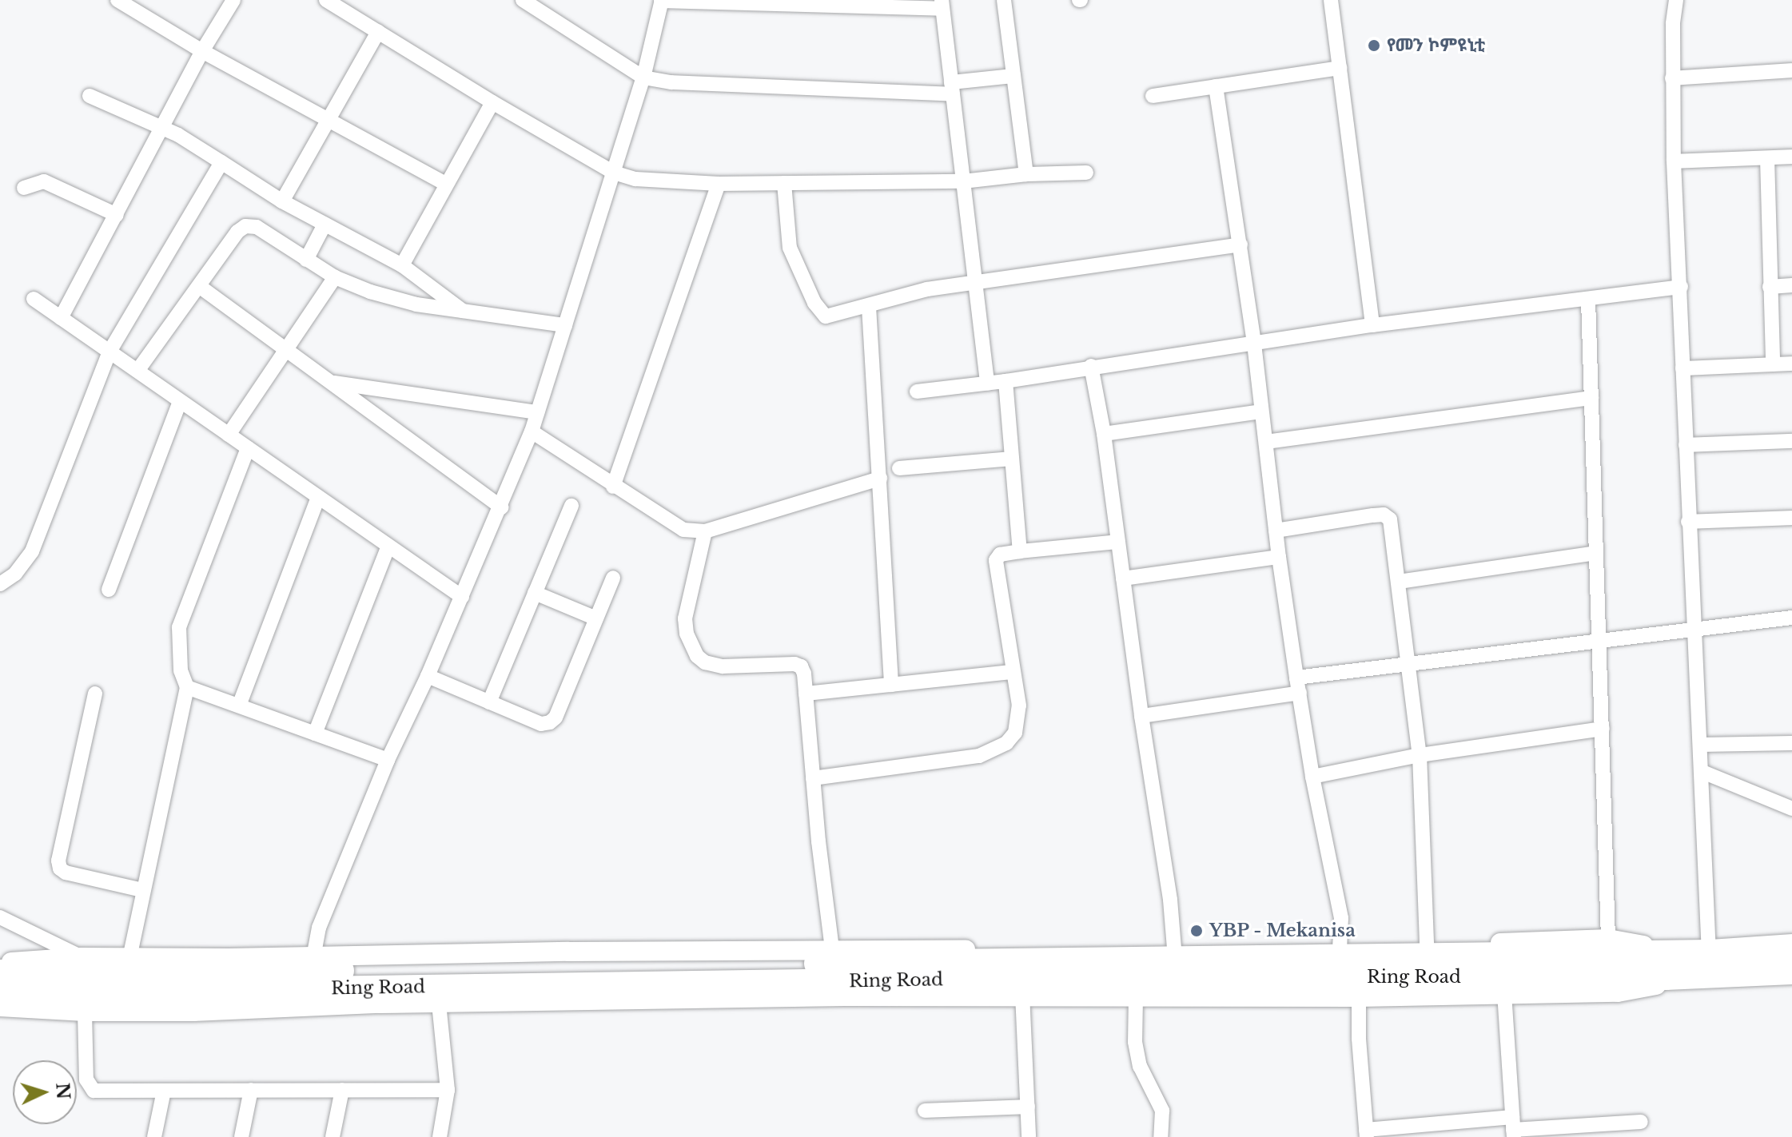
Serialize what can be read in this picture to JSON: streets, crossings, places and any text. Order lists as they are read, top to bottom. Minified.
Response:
{"streets":{"highway":["Ring Road"]},"places":["የመን ኮምዩኒቲ","YBP - Mekanisa"],"north":"right"}
